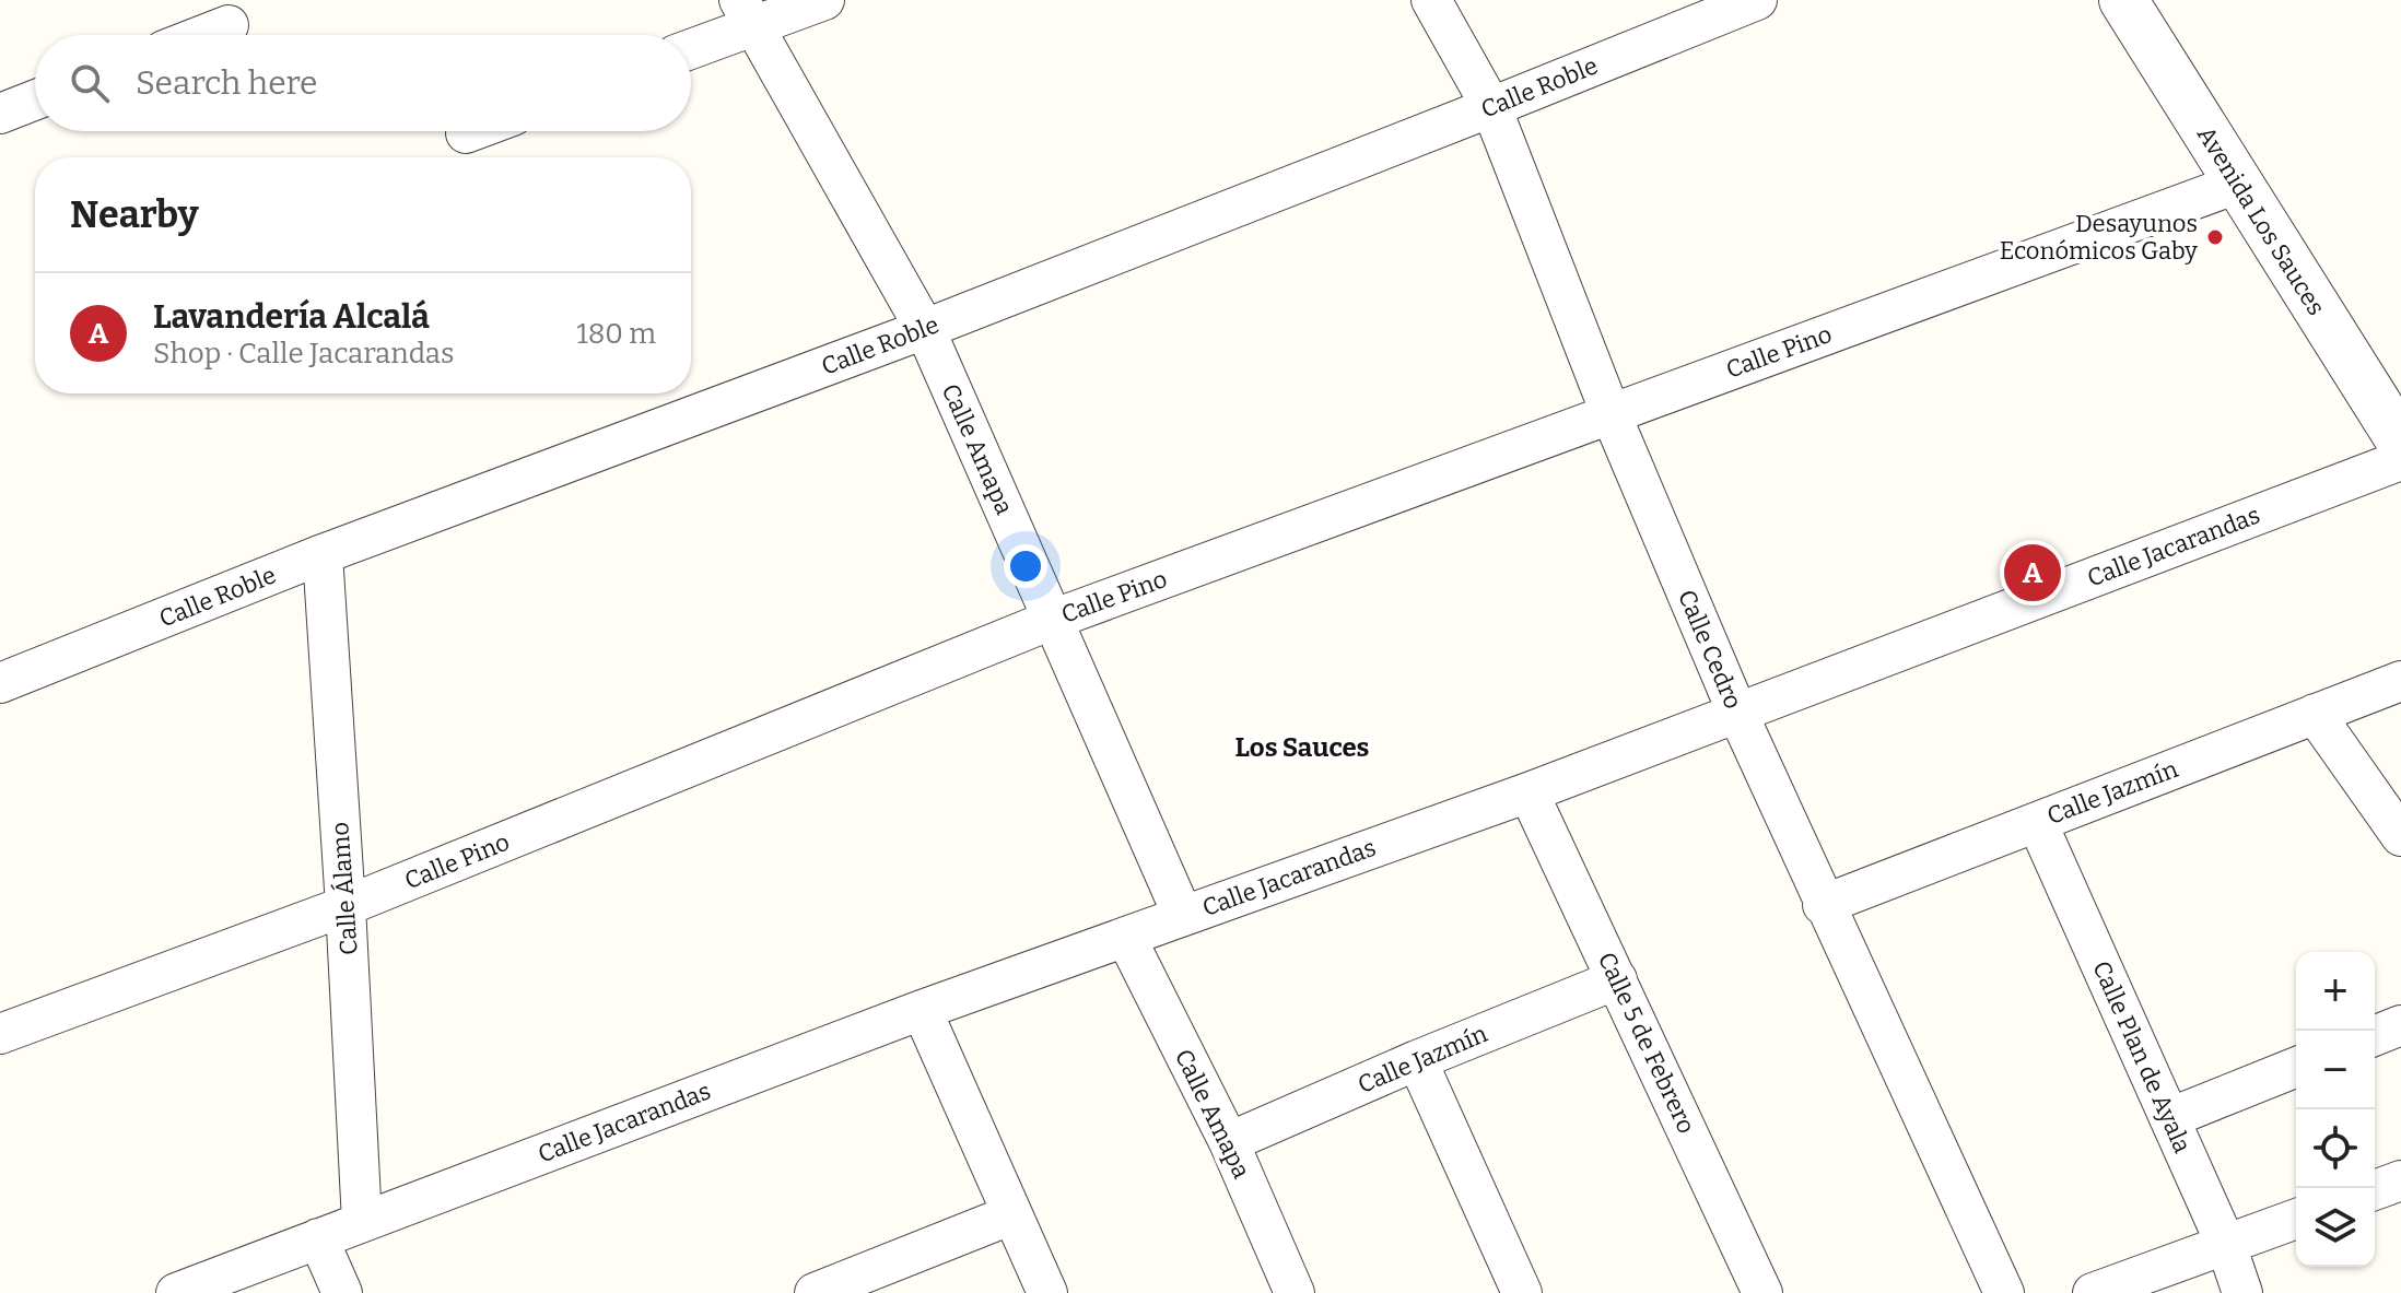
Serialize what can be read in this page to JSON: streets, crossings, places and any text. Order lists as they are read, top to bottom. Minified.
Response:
{"streets":{"street":["Calle Roble","Avenida Los Sauces","Calle Pino","Calle Amapa","Calle Jacarandas","Calle Cedro","Calle Jazmín","Calle Álamo","Calle 5 de Febrero","Calle Plan de Ayala"]},"crossings":[["Calle Roble","Calle Amapa"],["Calle Roble","Calle Cedro"],["Calle Roble","Calle Álamo"],["Avenida Los Sauces","Calle Pino"],["Calle Pino","Calle Amapa"],["Calle Pino","Calle Cedro"],["Calle Pino","Calle Álamo"],["Calle Amapa","Calle Jacarandas"],["Calle Amapa","Calle Jazmín"],["Calle Jacarandas","Calle Cedro"],["Calle Jacarandas","Calle Álamo"],["Calle Jacarandas","Calle 5 de Febrero"],["Calle Cedro","Calle Jazmín"],["Calle Jazmín","Calle 5 de Febrero"],["Calle Jazmín","Calle Plan de Ayala"]],"districts":["Los Sauces"],"places":["Desayunos Económicos Gaby"],"page":{"search":"Search here","heading":"Nearby","list":[{"mark":"A","name":"Lavandería Alcalá","note":"Shop · Calle Jacarandas","value":"180 m"}],"pins":"A","map_buttons":["+","−"]}}
